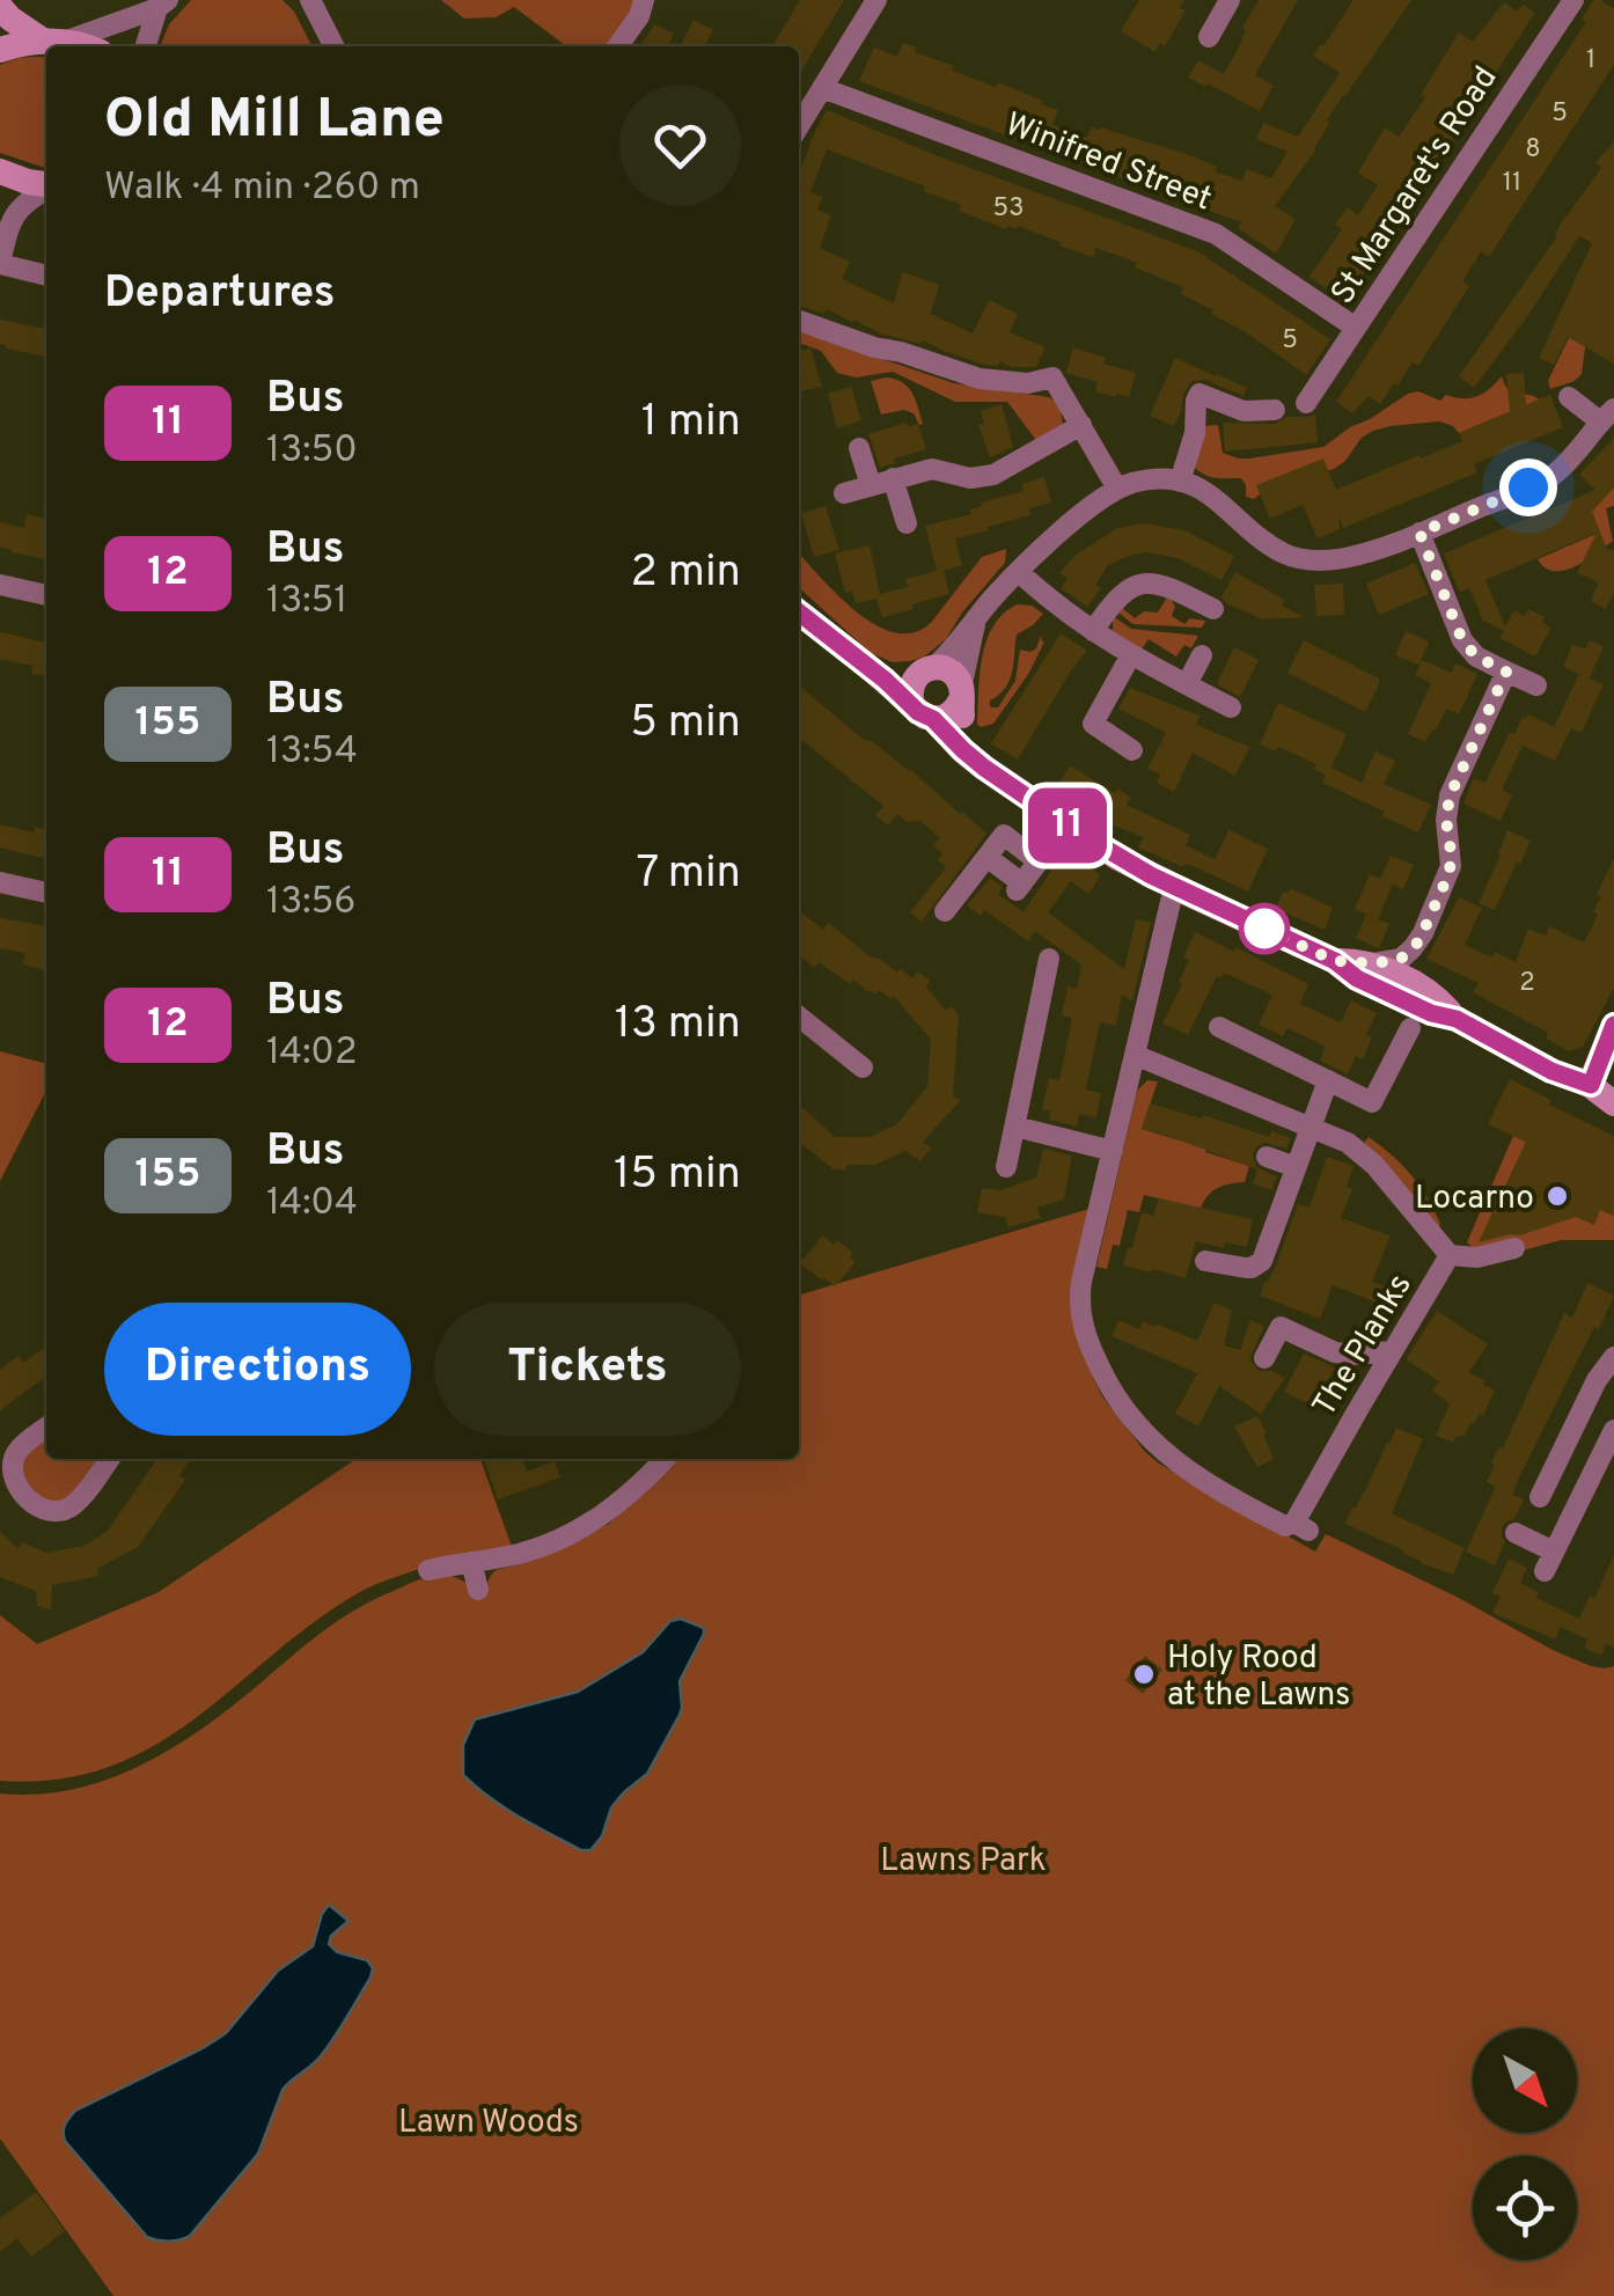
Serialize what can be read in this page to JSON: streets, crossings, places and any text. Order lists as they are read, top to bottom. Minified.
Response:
{"streets":{"street":["Winifred Street","St Margaret's Road","The Planks"]},"crossings":[["Winifred Street","St Margaret's Road"]],"parks":["Lawns Park","Lawn Woods"],"places":["Locarno","Holy Rood at the Lawns"],"lines":["bus line 11"],"house_numbers":["1","5","8","11","53","5","2"],"north":"bottom right","page":{"on_map":"11","heading":[["Old Mill Lane","Walk · 4 min · 260 m"],"Departures"],"list":[{"mark":"11","name":"Bus","note":"13:50","value":"1 min"},{"mark":"12","name":"Bus","note":"13:51","value":"2 min"},{"mark":"155","name":"Bus","note":"13:54","value":"5 min"},{"mark":"11","name":"Bus","note":"13:56","value":"7 min"},{"mark":"12","name":"Bus","note":"14:02","value":"13 min"},{"mark":"155","name":"Bus","note":"14:04","value":"15 min"}],"buttons":["Directions","Tickets"]}}
